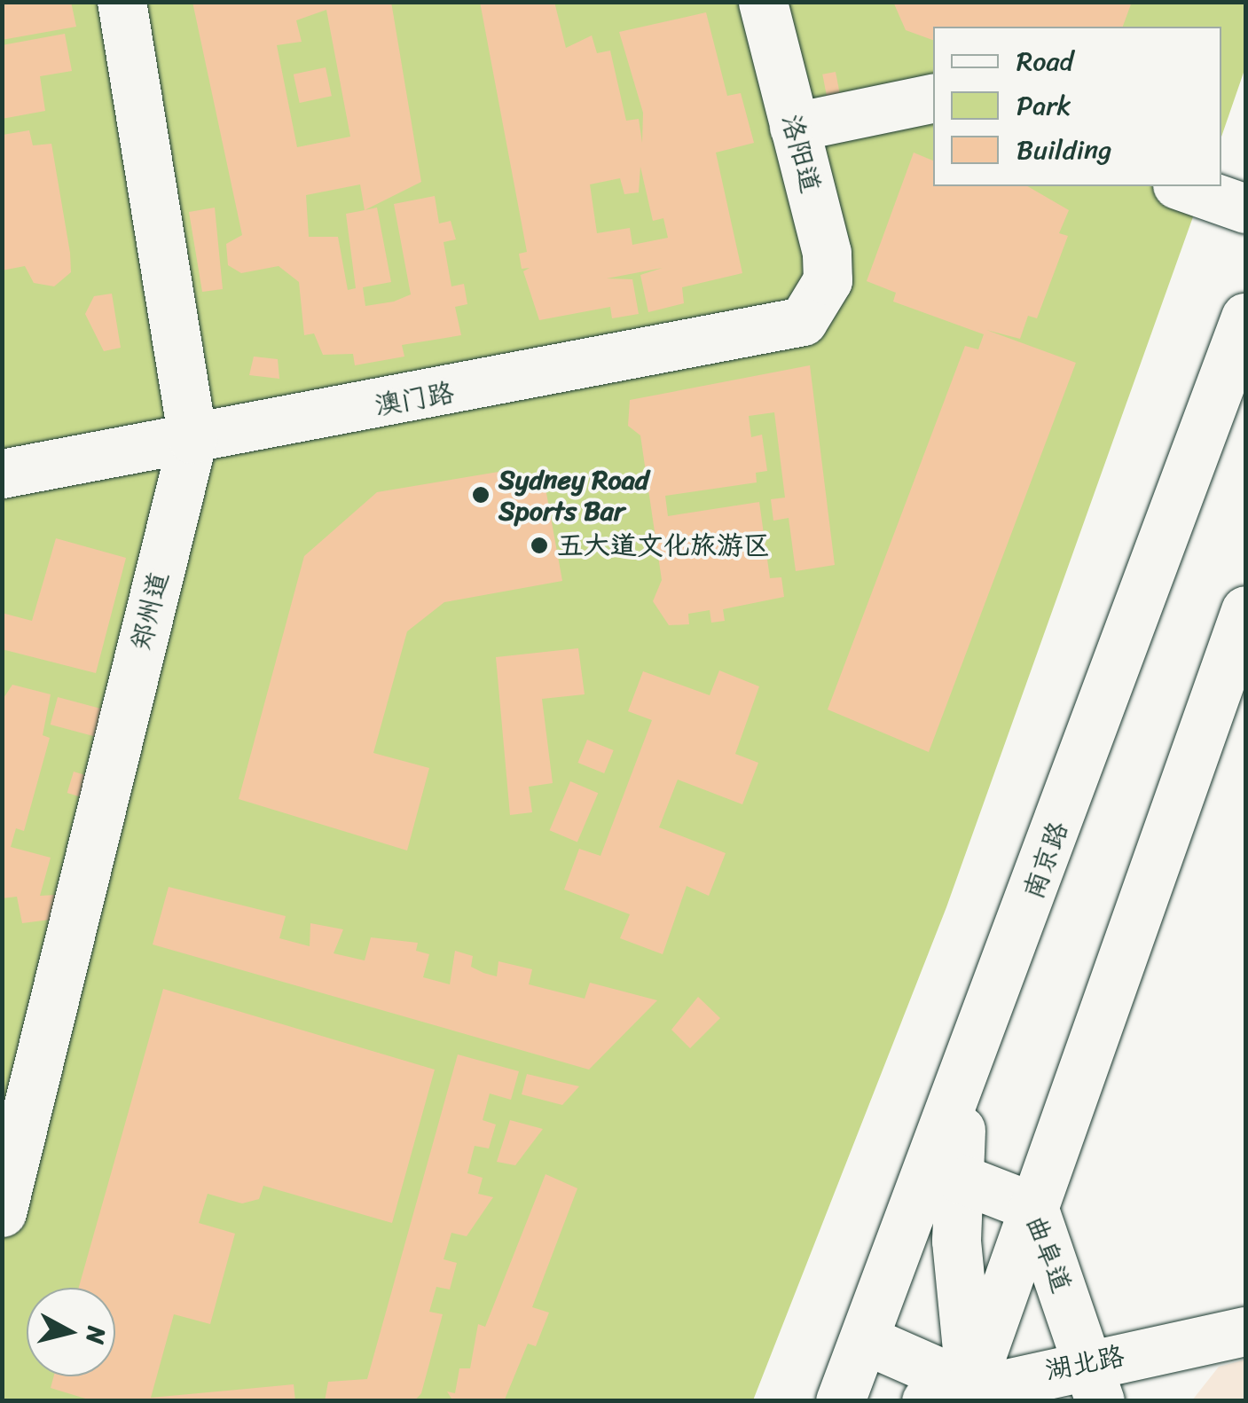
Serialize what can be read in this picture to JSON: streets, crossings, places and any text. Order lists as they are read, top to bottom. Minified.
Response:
{"streets":{"street":["洛阳道","澳门路","郑州道","南京路","曲阜道","湖北路"]},"crossings":[["洛阳道","澳门路"],["澳门路","郑州道"],["南京路","曲阜道"],["曲阜道","湖北路"]],"places":["Sydney Road Sports Bar","五大道文化旅游区"],"legend":["Road","Park","Building"],"north":"right"}
